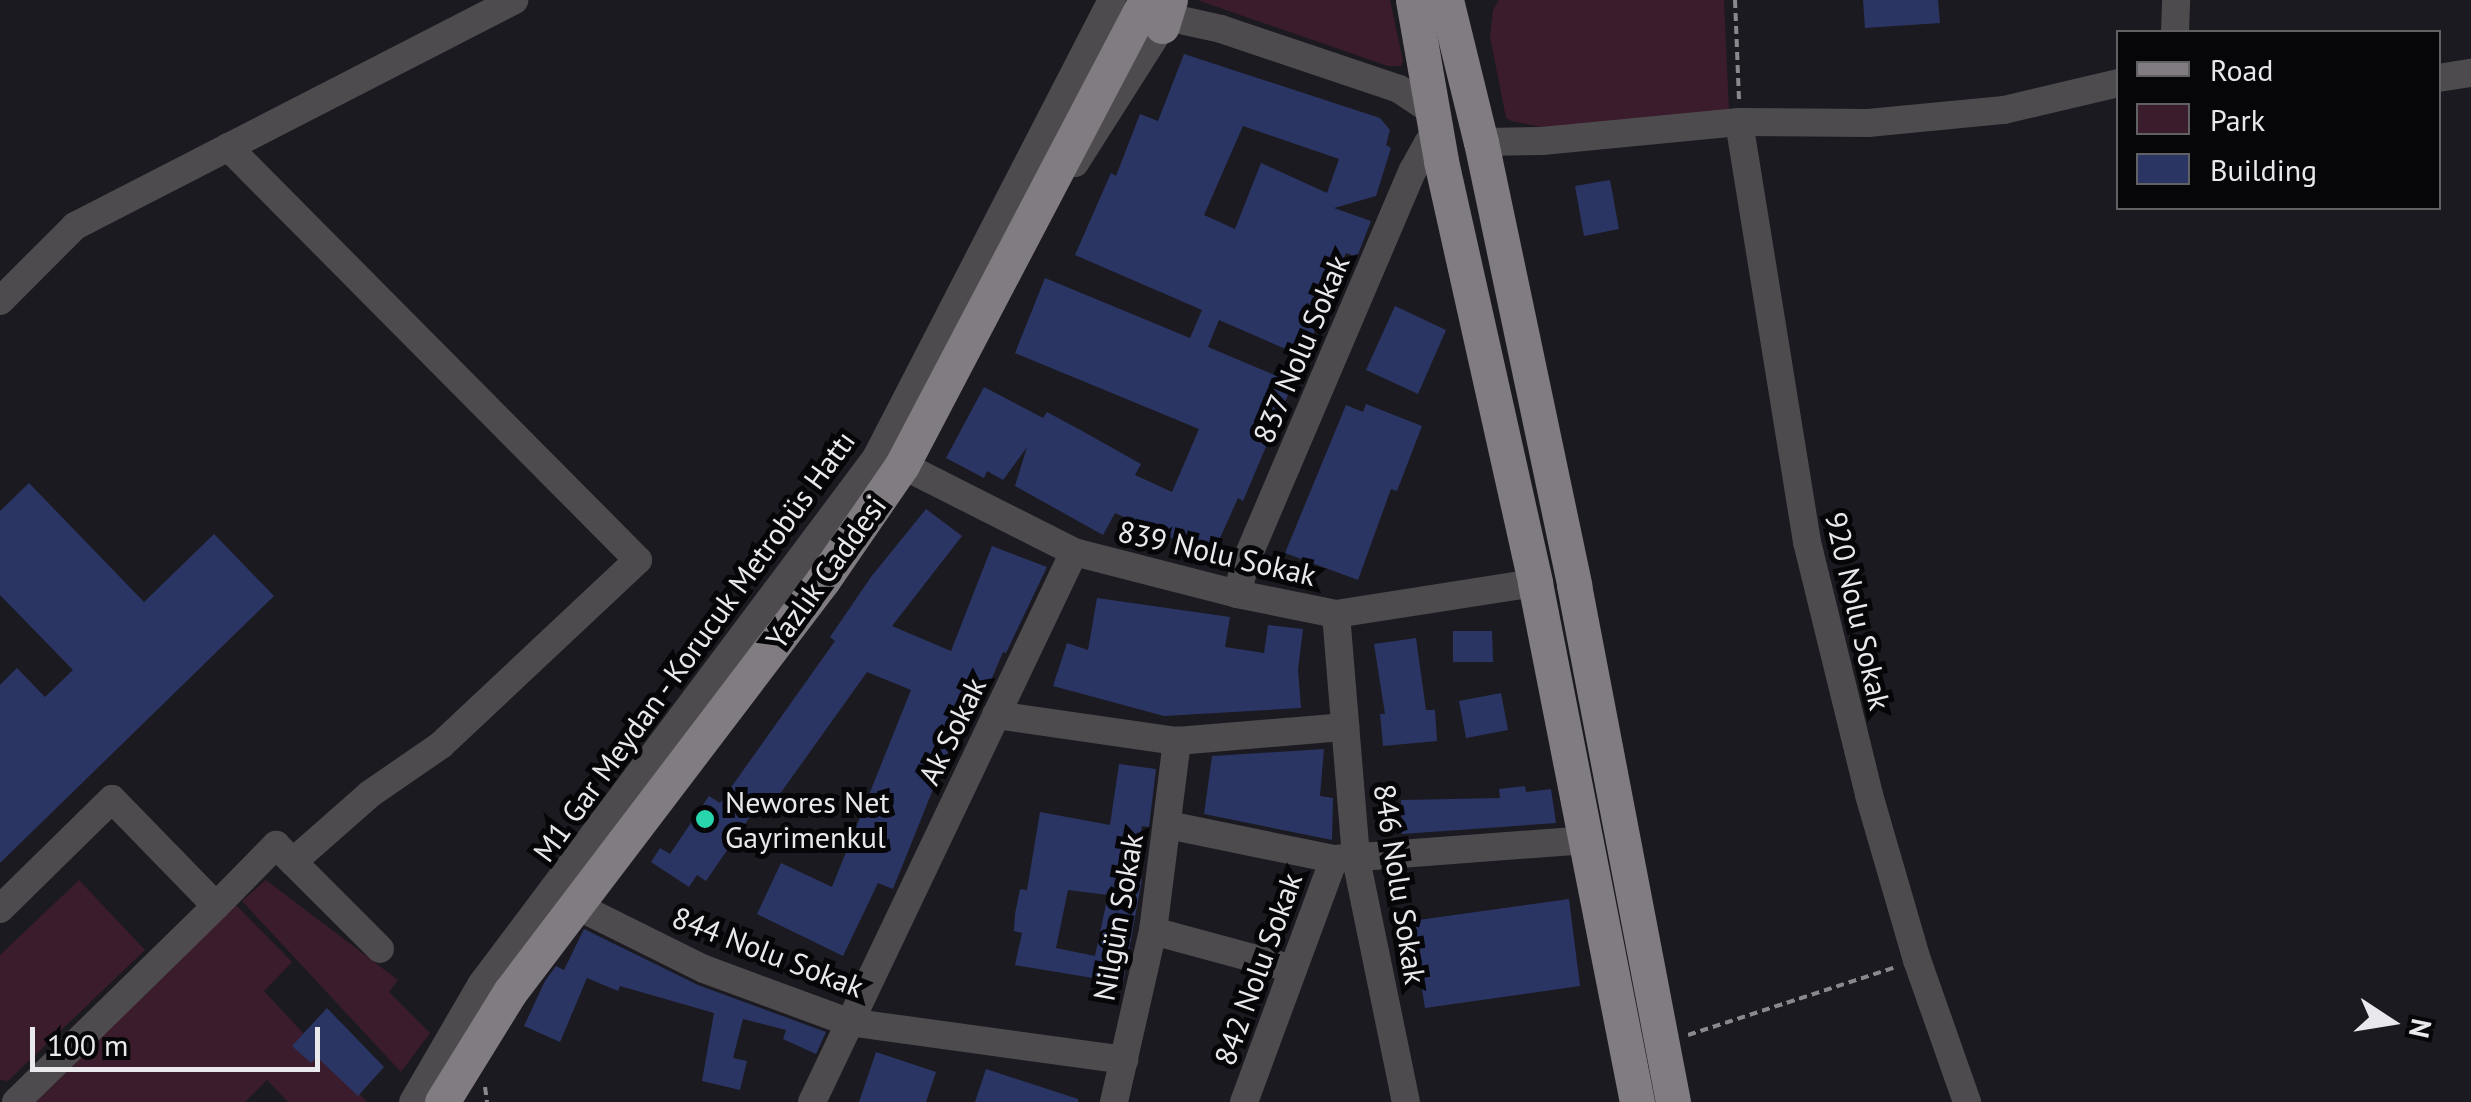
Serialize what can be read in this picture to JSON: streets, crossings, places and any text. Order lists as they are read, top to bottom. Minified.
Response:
{"streets":{"main road":["Yazlık Caddesi"],"street":["837 Nolu Sokak","839 Nolu Sokak","920 Nolu Sokak","M1 Gar Meydan - Korucuk Metrobüs Hattı","Ak Sokak","846 Nolu Sokak","Nilgün Sokak","844 Nolu Sokak","842 Nolu Sokak"]},"crossings":[["837 Nolu Sokak","839 Nolu Sokak"],["839 Nolu Sokak","Yazlık Caddesi"],["839 Nolu Sokak","Ak Sokak"],["839 Nolu Sokak","846 Nolu Sokak"],["Yazlık Caddesi","844 Nolu Sokak"],["Ak Sokak","844 Nolu Sokak"],["846 Nolu Sokak","842 Nolu Sokak"],["Nilgün Sokak","844 Nolu Sokak"]],"places":["Newores Net Gayrimenkul"],"legend":["Road","Park","Building"],"scale_bar":"100 m","north":"right"}
